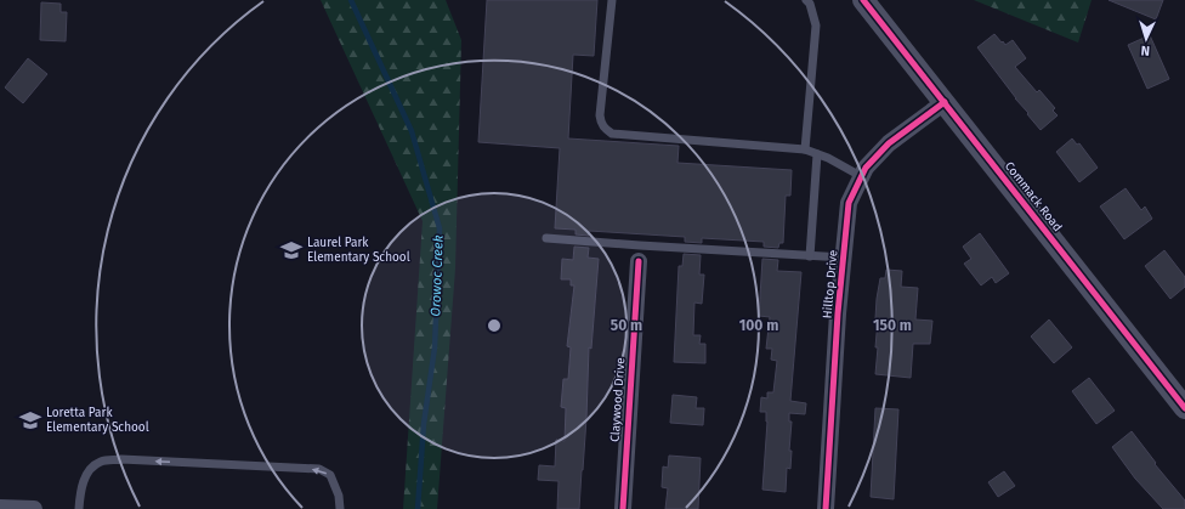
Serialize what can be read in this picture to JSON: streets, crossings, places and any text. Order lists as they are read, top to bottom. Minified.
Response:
{"streets":{"street":["Commack Road","Hilltop Drive","Claywood Drive"]},"crossings":[["Commack Road","Hilltop Drive"]],"water":["Orowoc Creek"],"places":{"school or university":["Laurel Park Elementary School","Loretta Park Elementary School"]},"north":"bottom","rings":["50 m","100 m","150 m"]}
